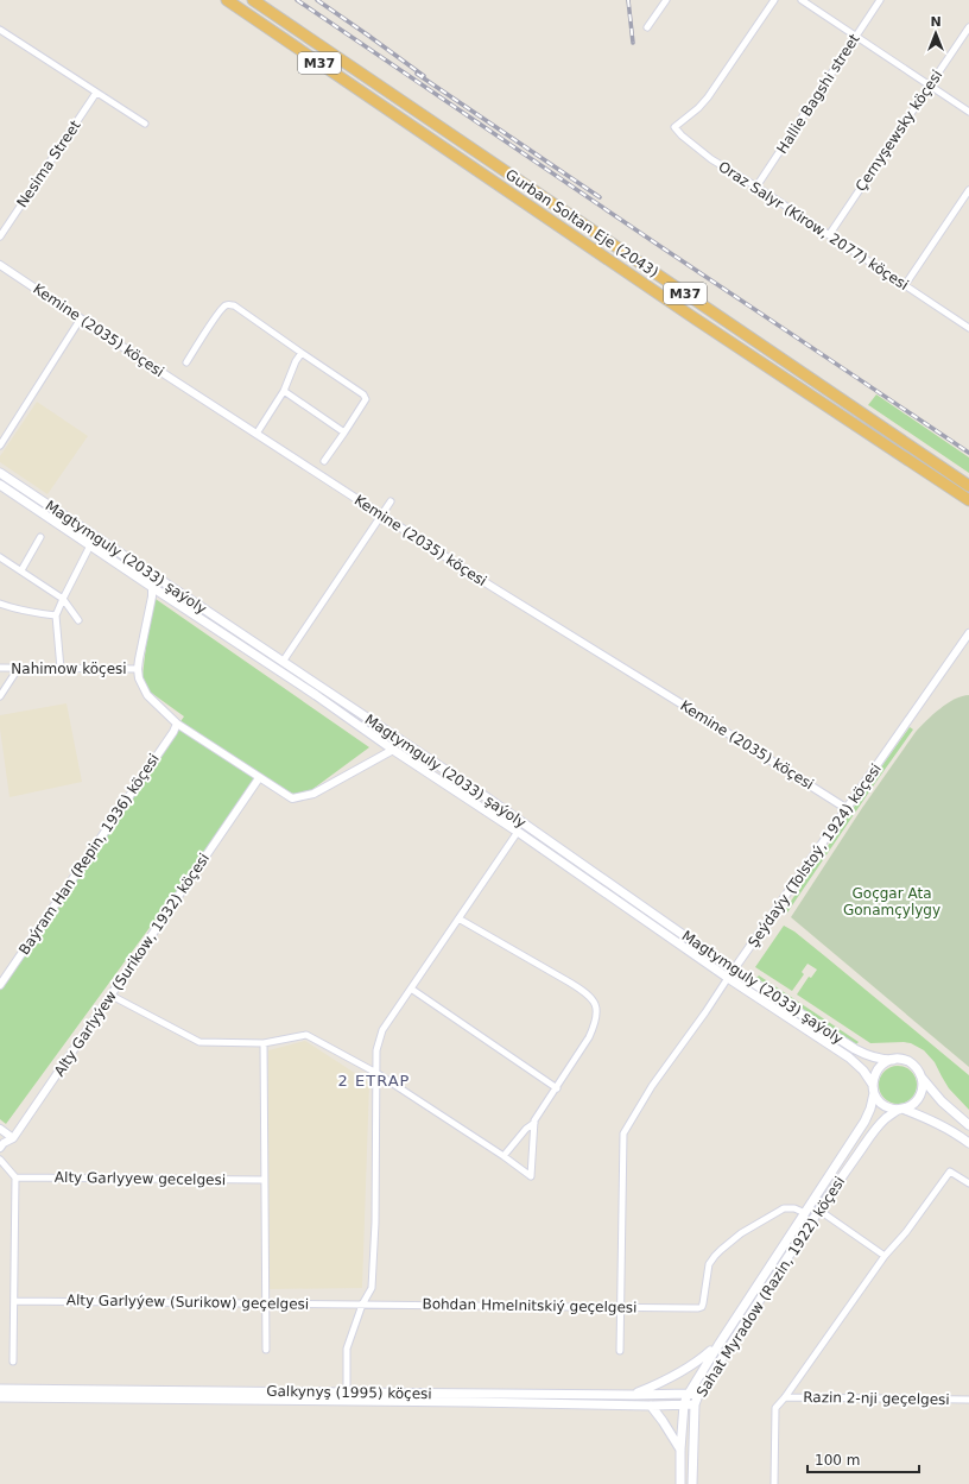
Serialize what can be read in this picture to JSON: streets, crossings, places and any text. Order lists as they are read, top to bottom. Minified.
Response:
{"streets":{"highway":["M37","Gurban Soltan Eje (2043)"],"main road":["Magtymguly (2033) şaýoly","Sahat Myradow (Razin, 1922) köçesi","Galkynyş (1995) köçesi"],"street":["Hallie Bagshi street","Çernyşewsky köçesi","Nesima Street","Oraz Salyr (Kirow, 2077) köçesi","Kemine (2035) köçesi","Nahimow köçesi","Baýram Han (Repin, 1936) köçesi","Şeýdaýy (Tolstoý, 1924) köçesi","Alty Garlyýew (Surikow, 1932) köçesi","Alty Garlyyew gecelgesi","Alty Garlyýew (Surikow) geçelgesi","Bohdan Hmelnitskiý geçelgesi","Razin 2-nji geçelgesi"]},"crossings":[["Hallie Bagshi street","Oraz Salyr (Kirow, 2077) köçesi"],["Çernyşewsky köçesi","Oraz Salyr (Kirow, 2077) köçesi"],["Kemine (2035) köçesi","Şeýdaýy (Tolstoý, 1924) köçesi"],["Magtymguly (2033) şaýoly","Şeýdaýy (Tolstoý, 1924) köçesi"],["Magtymguly (2033) şaýoly","Sahat Myradow (Razin, 1922) köçesi"],["Şeýdaýy (Tolstoý, 1924) köçesi","Bohdan Hmelnitskiý geçelgesi"],["Sahat Myradow (Razin, 1922) köçesi","Bohdan Hmelnitskiý geçelgesi"],["Sahat Myradow (Razin, 1922) köçesi","Galkynyş (1995) köçesi"],["Alty Garlyýew (Surikow) geçelgesi","Bohdan Hmelnitskiý geçelgesi"]],"districts":["2 ETRAP"],"parks":["Goçgar Ata Gonamçylygy"],"scale_bar":"100 m","north":"top"}
